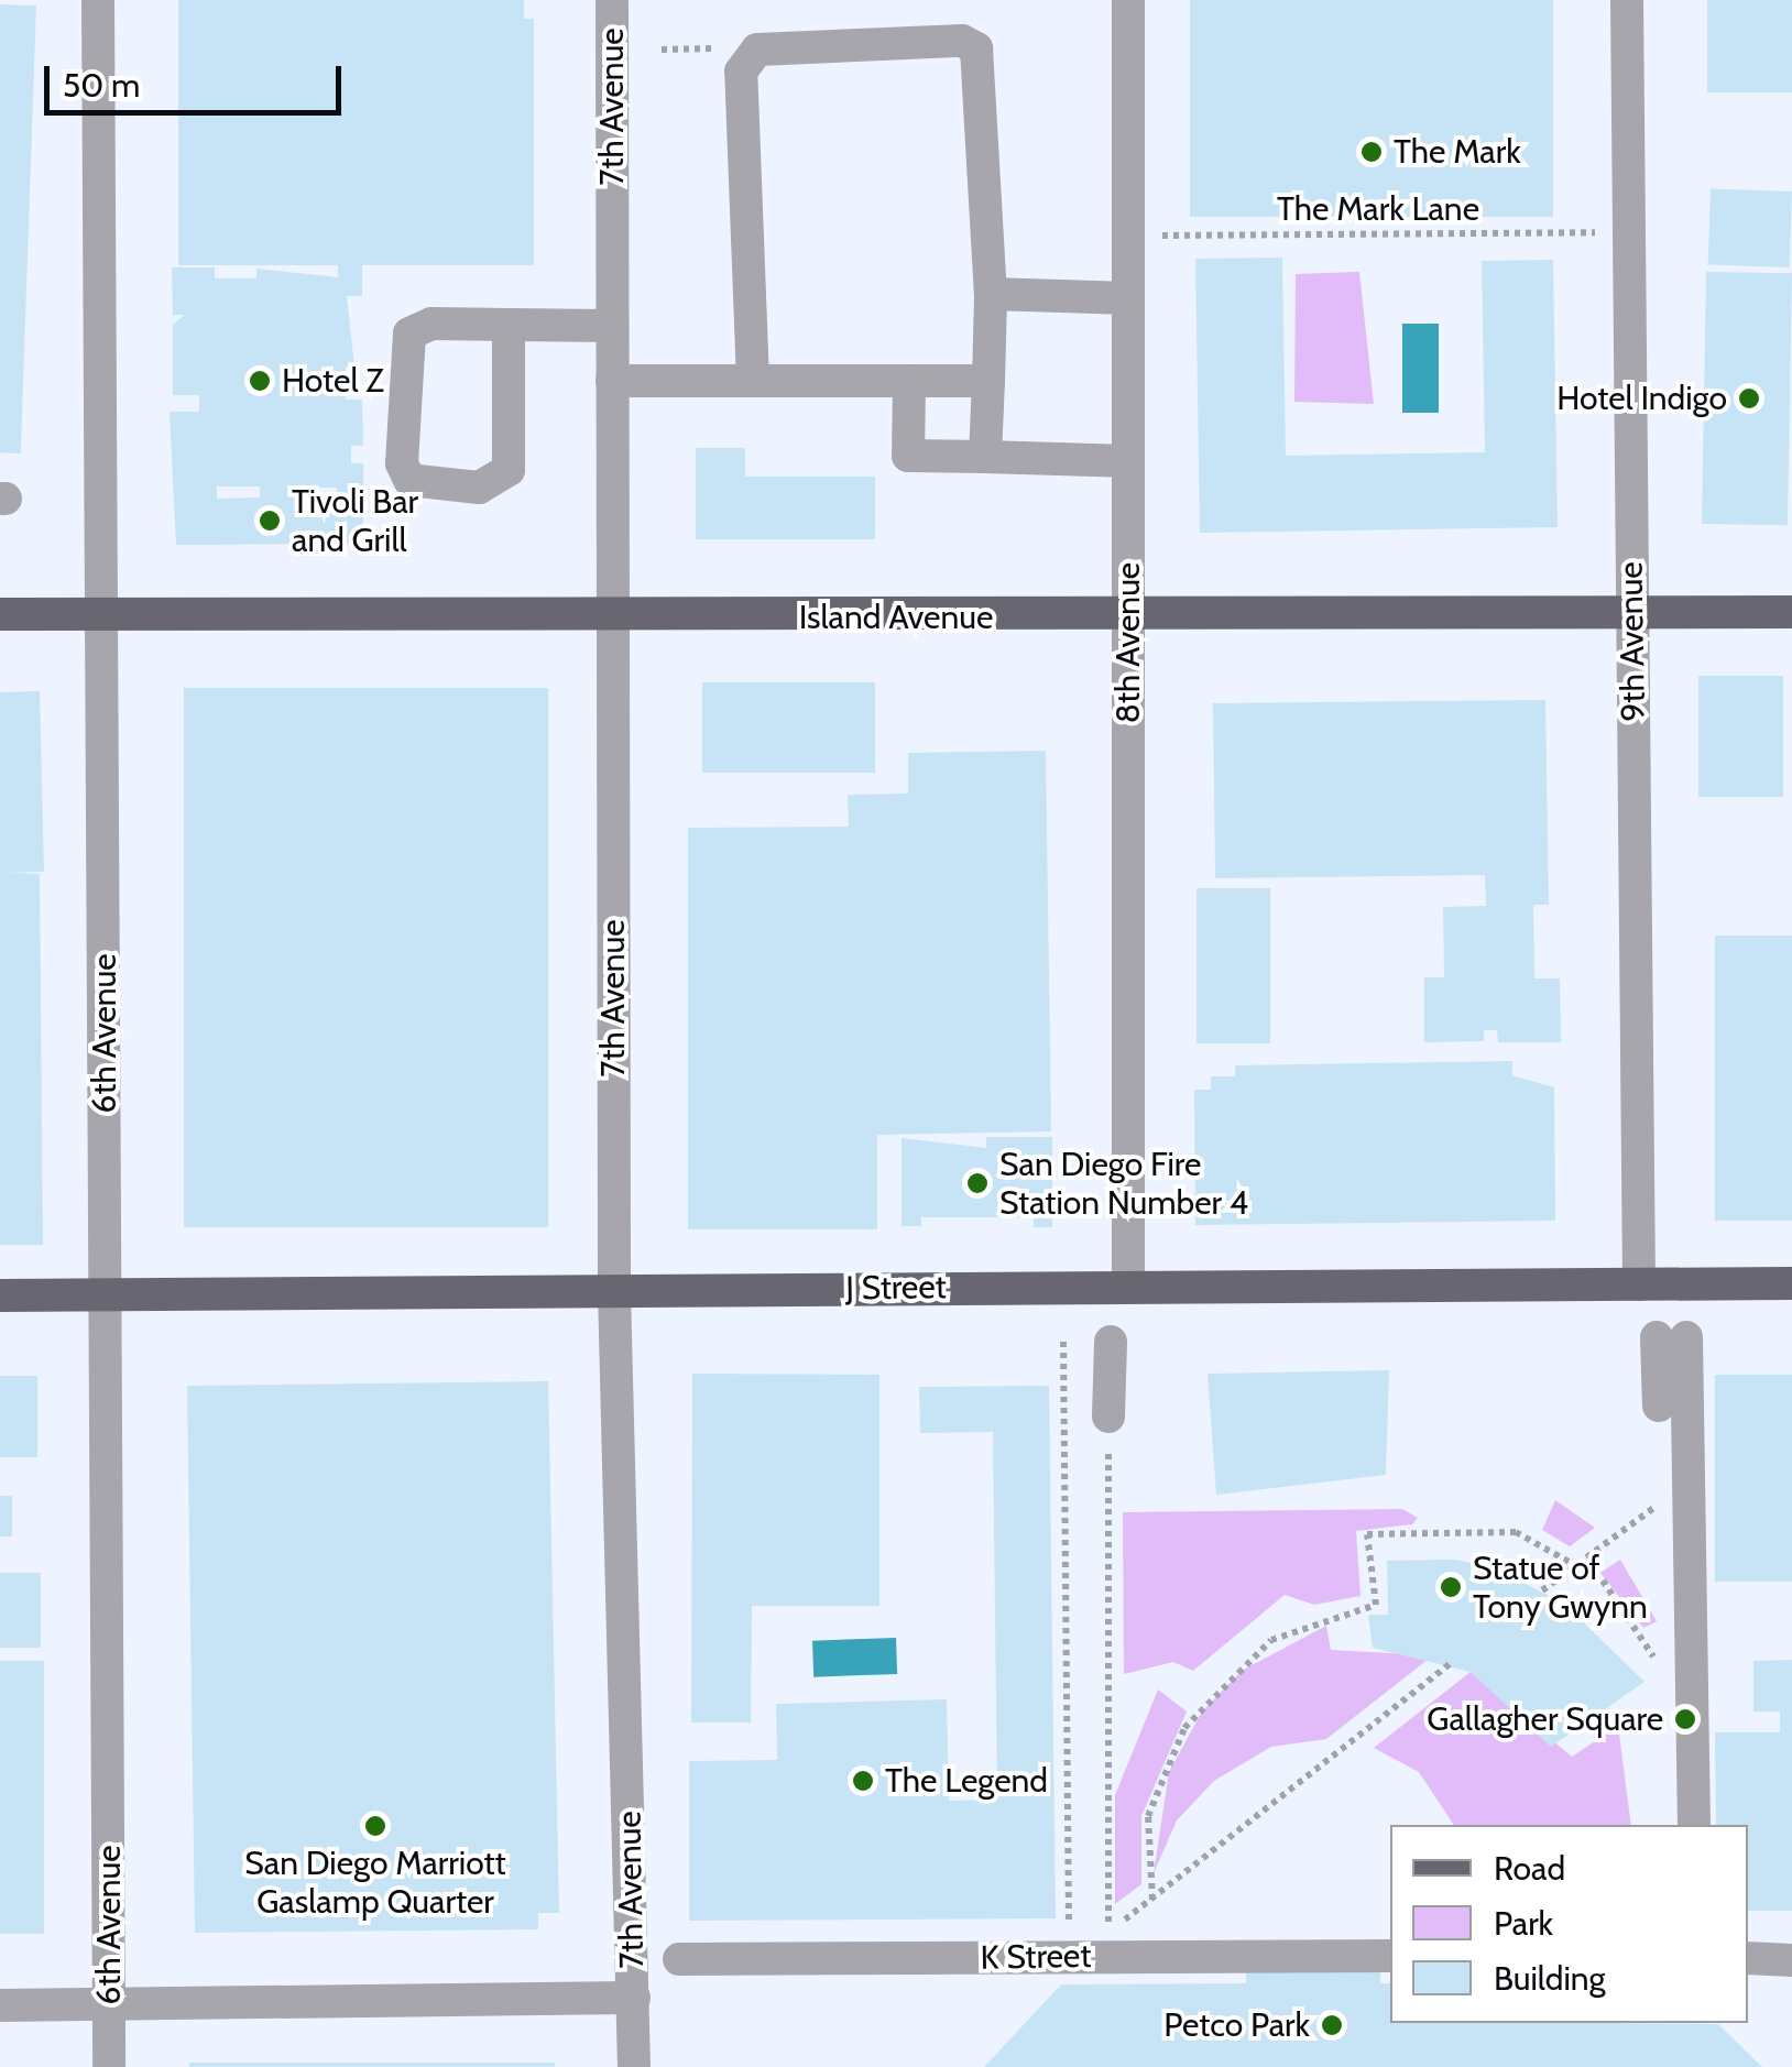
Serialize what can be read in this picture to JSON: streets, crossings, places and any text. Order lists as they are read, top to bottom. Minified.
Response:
{"streets":{"main road":["Island Avenue","J Street"],"street":["7th Avenue","9th Avenue","8th Avenue","6th Avenue","K Street"],"path":["The Mark Lane"]},"crossings":[["7th Avenue","Island Avenue"],["7th Avenue","J Street"],["The Mark Lane","9th Avenue"],["The Mark Lane","8th Avenue"],["Island Avenue","9th Avenue"],["Island Avenue","8th Avenue"],["Island Avenue","6th Avenue"],["9th Avenue","J Street"],["8th Avenue","J Street"],["6th Avenue","J Street"]],"places":["The Mark","Hotel Z","Hotel Indigo","Tivoli Bar and Grill","San Diego Fire Station Number 4","Statue of Tony Gwynn","Gallagher Square","The Legend","San Diego Marriott Gaslamp Quarter","Petco Park"],"legend":["Road","Park","Building"],"scale_bar":"50 m"}
